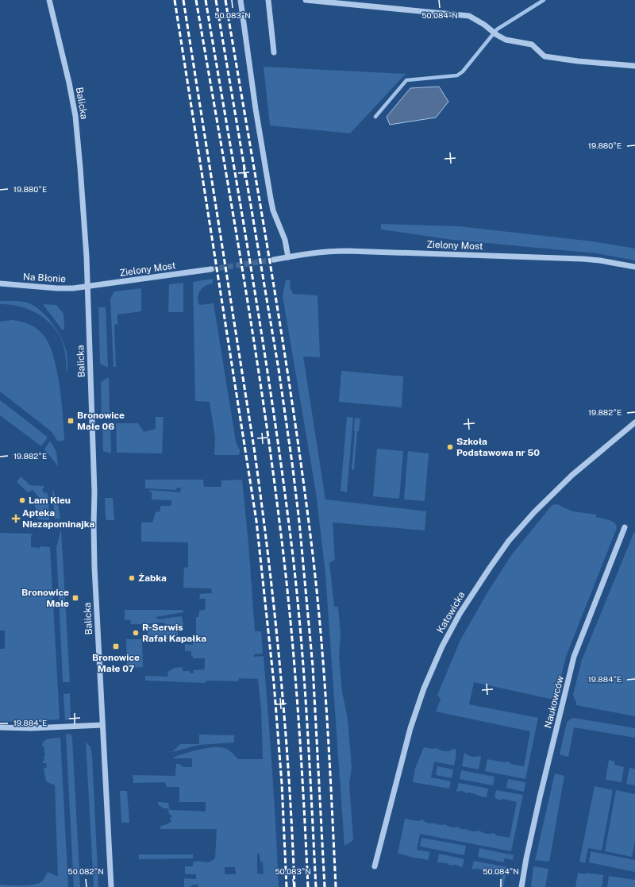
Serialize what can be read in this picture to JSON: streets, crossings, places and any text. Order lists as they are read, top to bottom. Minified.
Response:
{"streets":{"street":["Balicka","Zielony Most","Na Błonie","Katowicka","Naukowców"]},"crossings":[["Balicka","Zielony Most"],["Balicka","Na Błonie"],["Zielony Most","Na Błonie"]],"places":{"transit":["Bronowice Małe 06","Bronowice Małe","Bronowice Małe 07"],"other":["Szkoła Podstawowa nr 50","Lam Kieu","Żabka","R-Serwis Rafał Kapałka"],"health":["Apteka Niezapominajka"]},"coordinates":["50.083°N","50.084°N","19.880°E","19.882°E","19.884°E","50.082°N"]}
